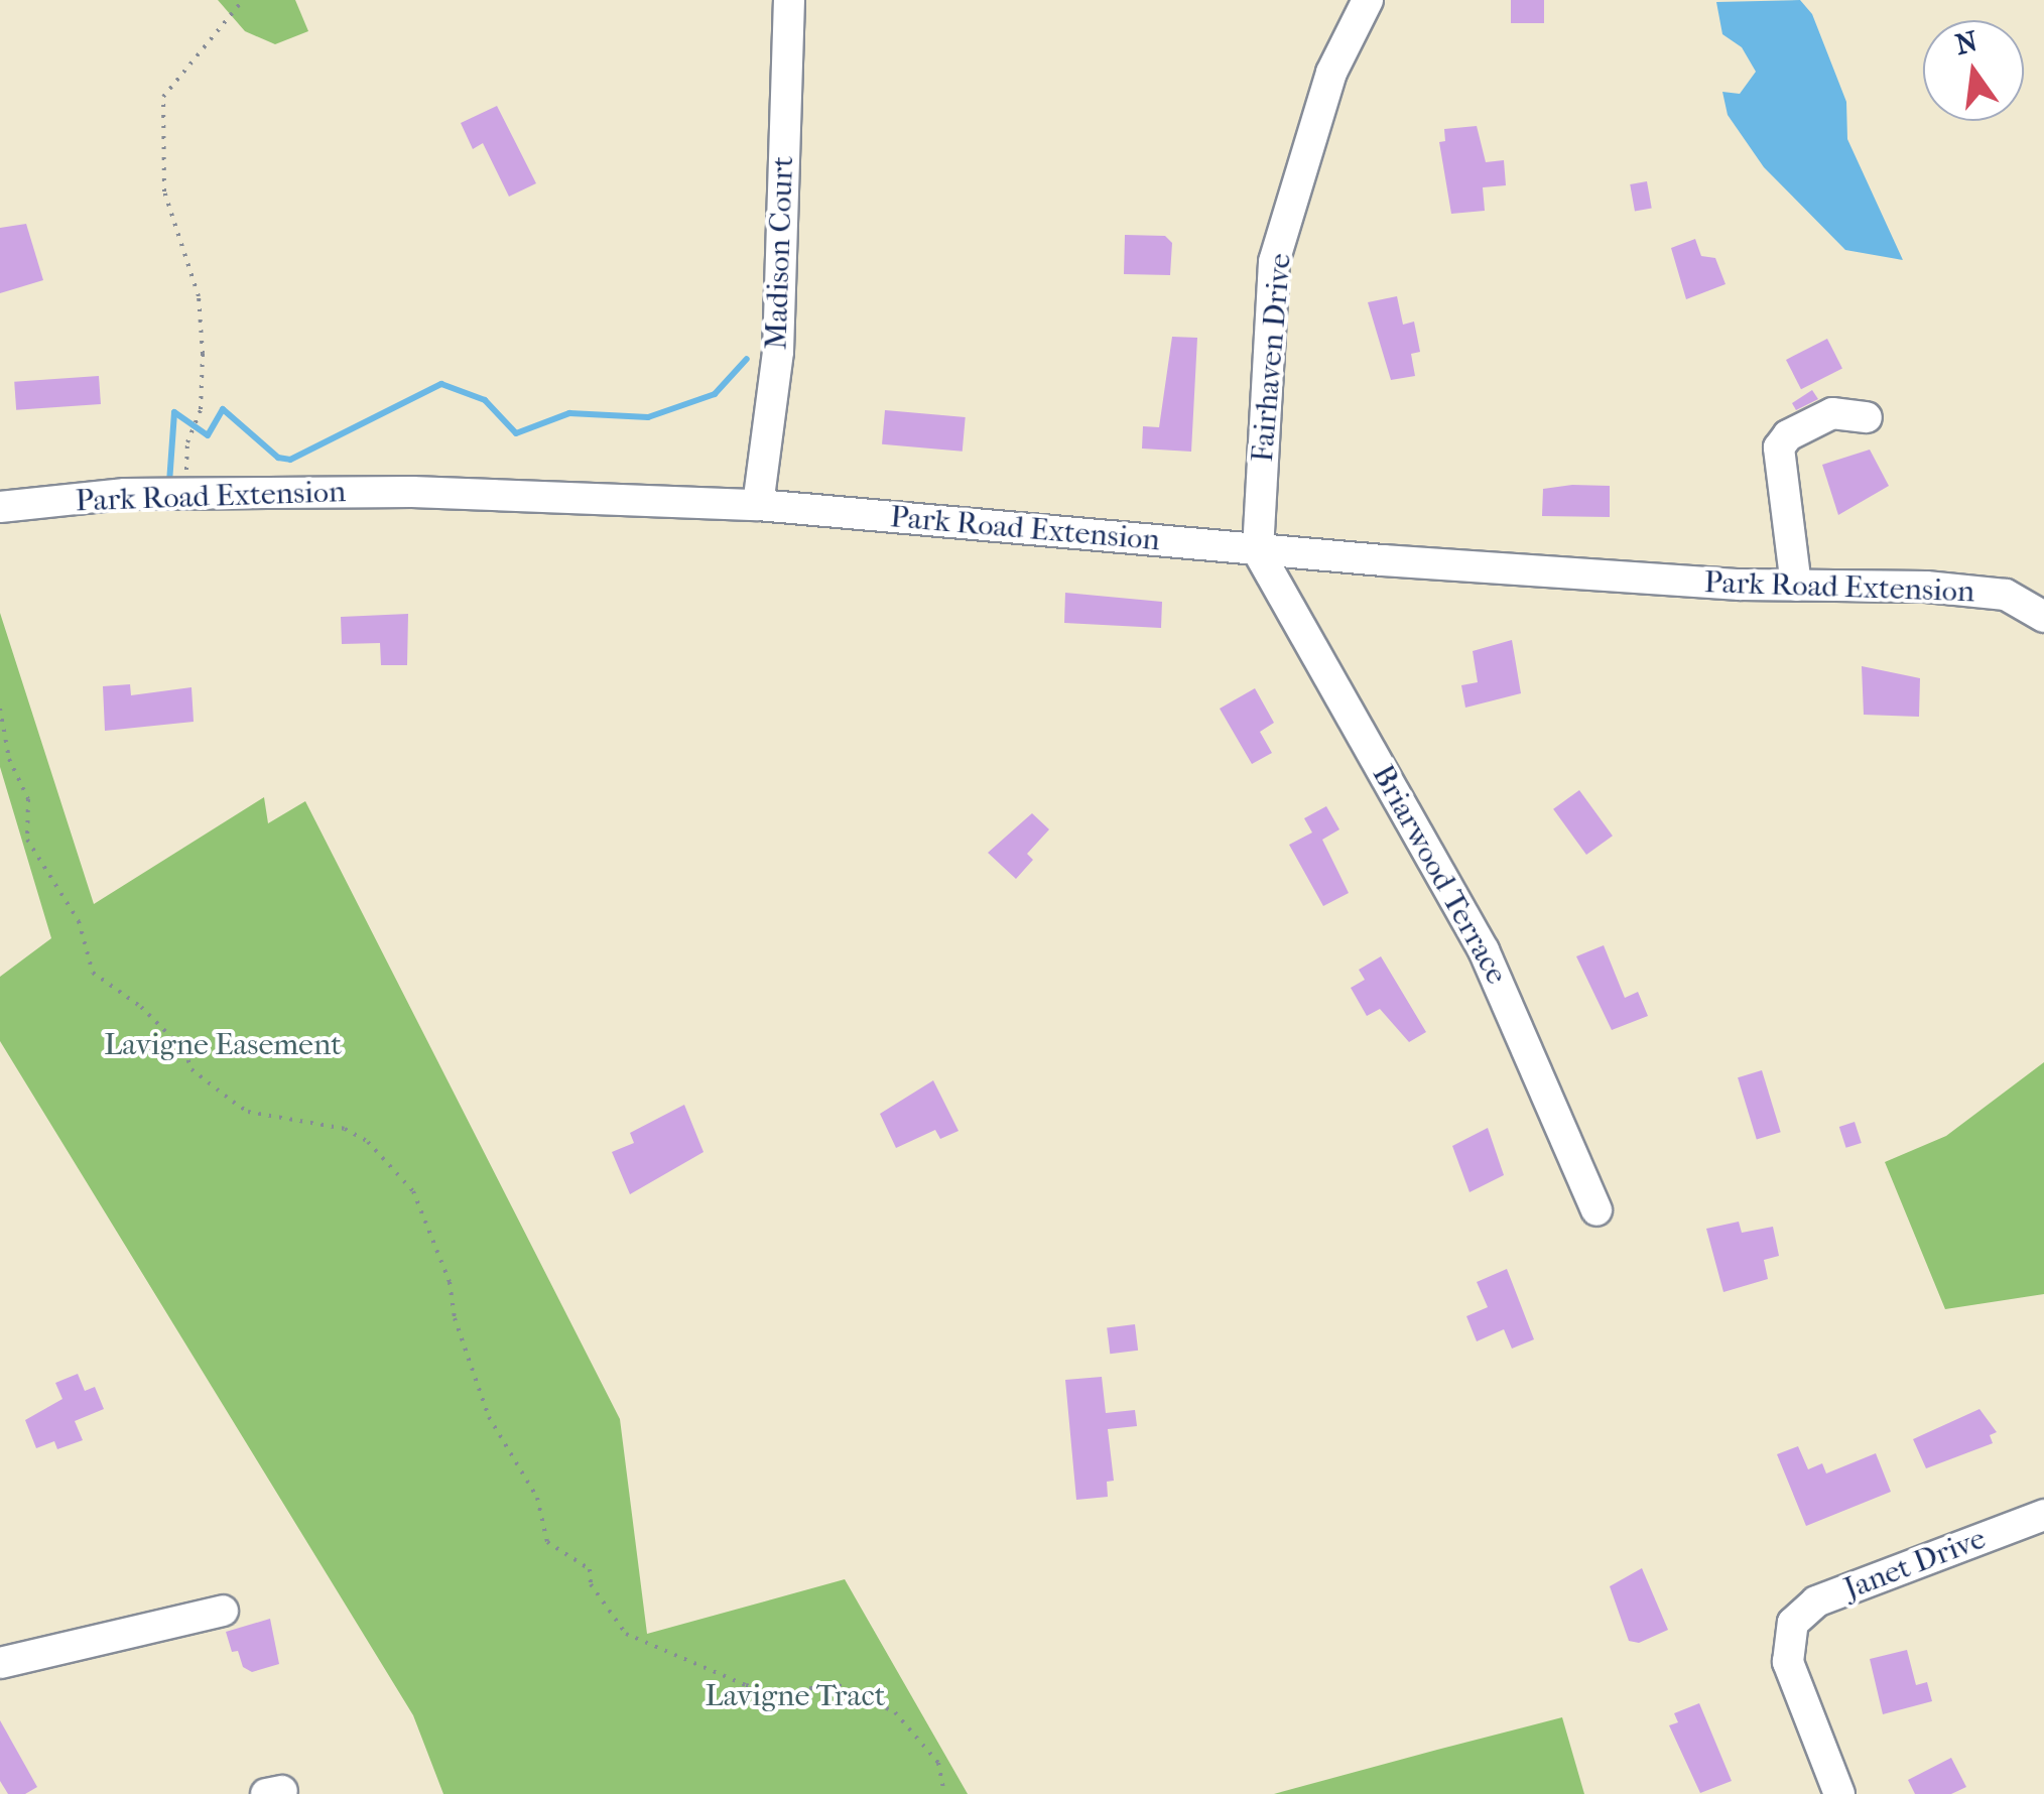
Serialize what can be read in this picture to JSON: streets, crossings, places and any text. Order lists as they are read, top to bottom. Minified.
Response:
{"streets":{"street":["Madison Court","Fairhaven Drive","Park Road Extension","Briarwood Terrace","Janet Drive"]},"crossings":[["Madison Court","Park Road Extension"],["Fairhaven Drive","Park Road Extension"],["Fairhaven Drive","Briarwood Terrace"],["Park Road Extension","Briarwood Terrace"]],"parks":["Lavigne Easement","Lavigne Tract"],"north":"top"}
